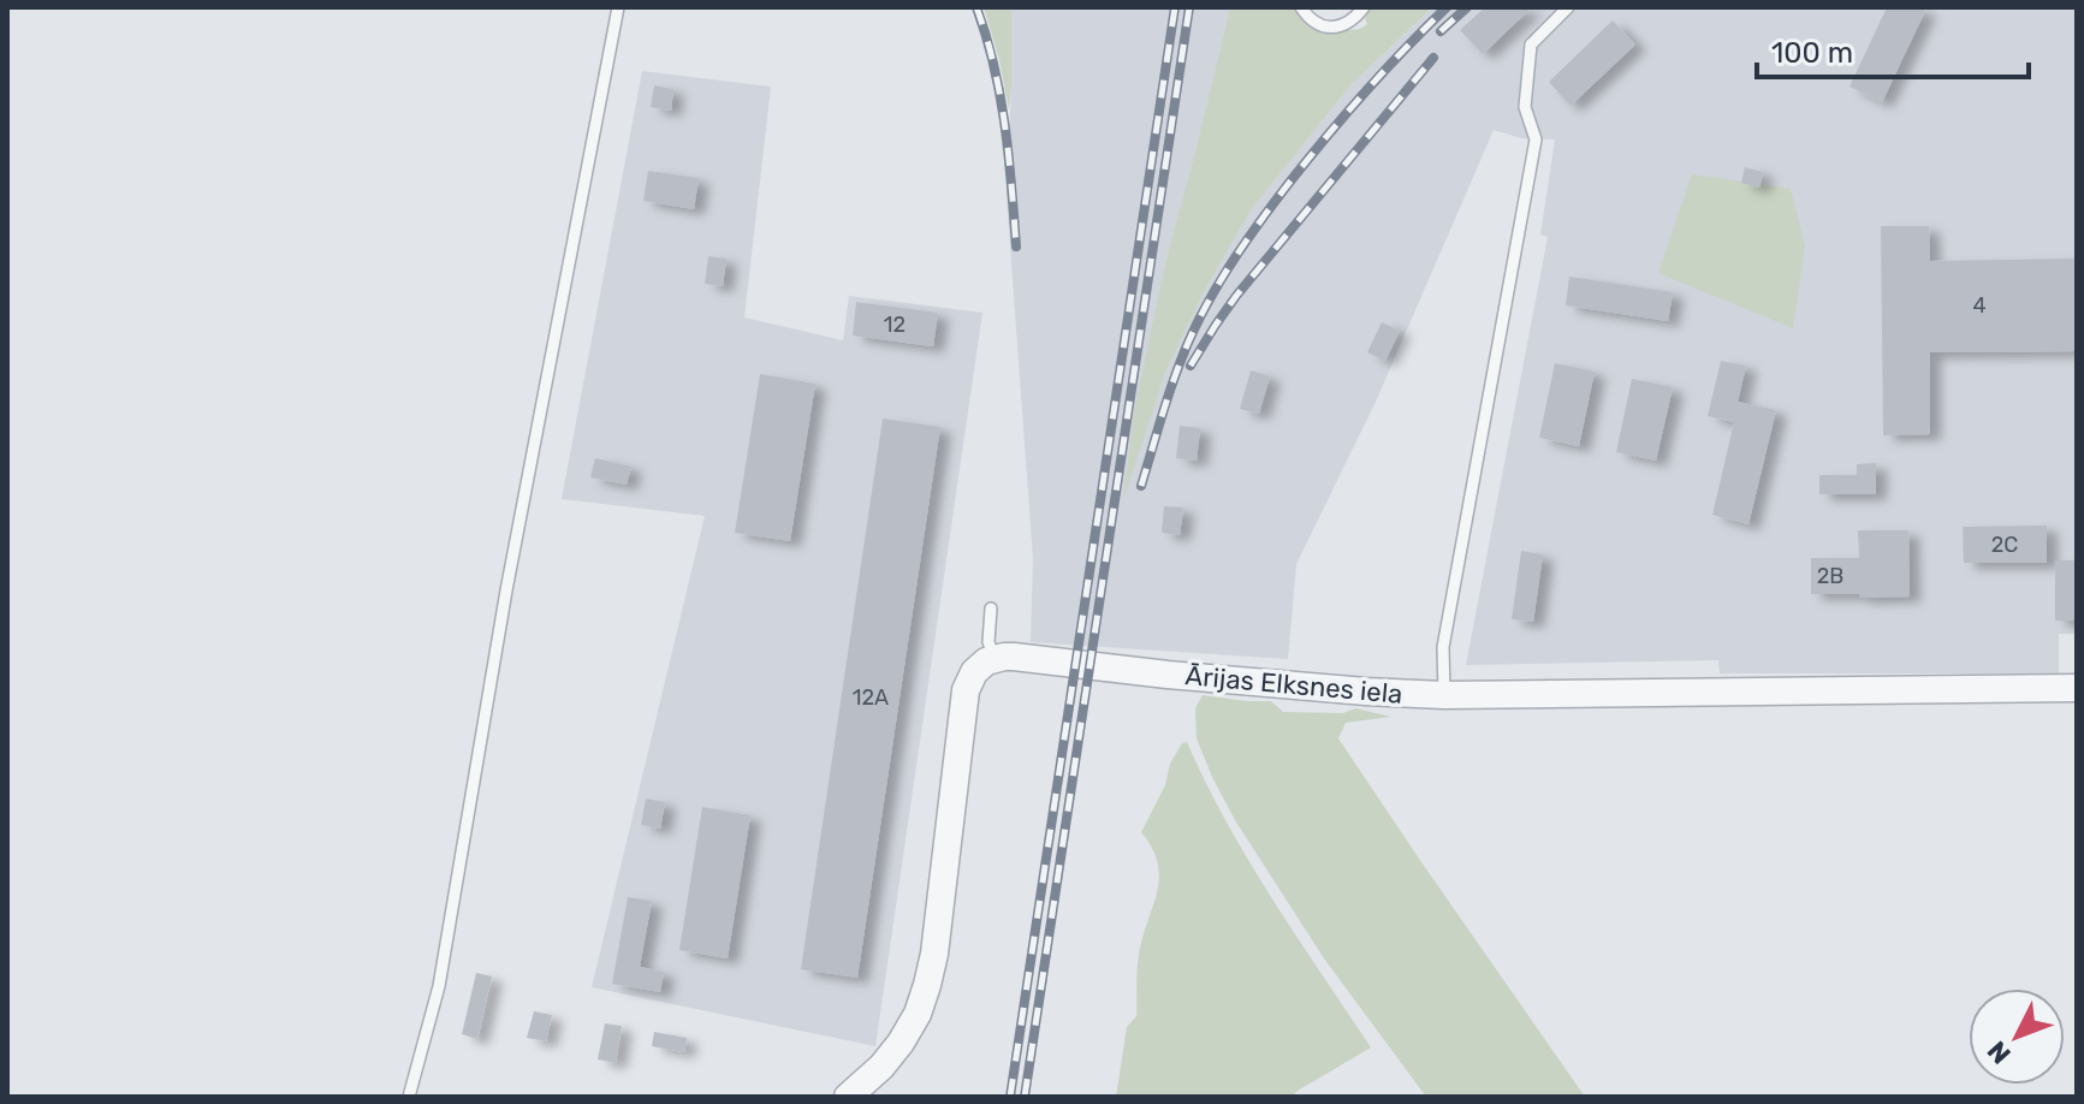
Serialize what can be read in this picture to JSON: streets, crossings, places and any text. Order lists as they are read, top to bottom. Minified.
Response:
{"streets":{"street":["Ārijas Elksnes iela"]},"house_numbers":["4","12","2C","2B","12A"],"scale_bar":"100 m","north":"bottom left"}
